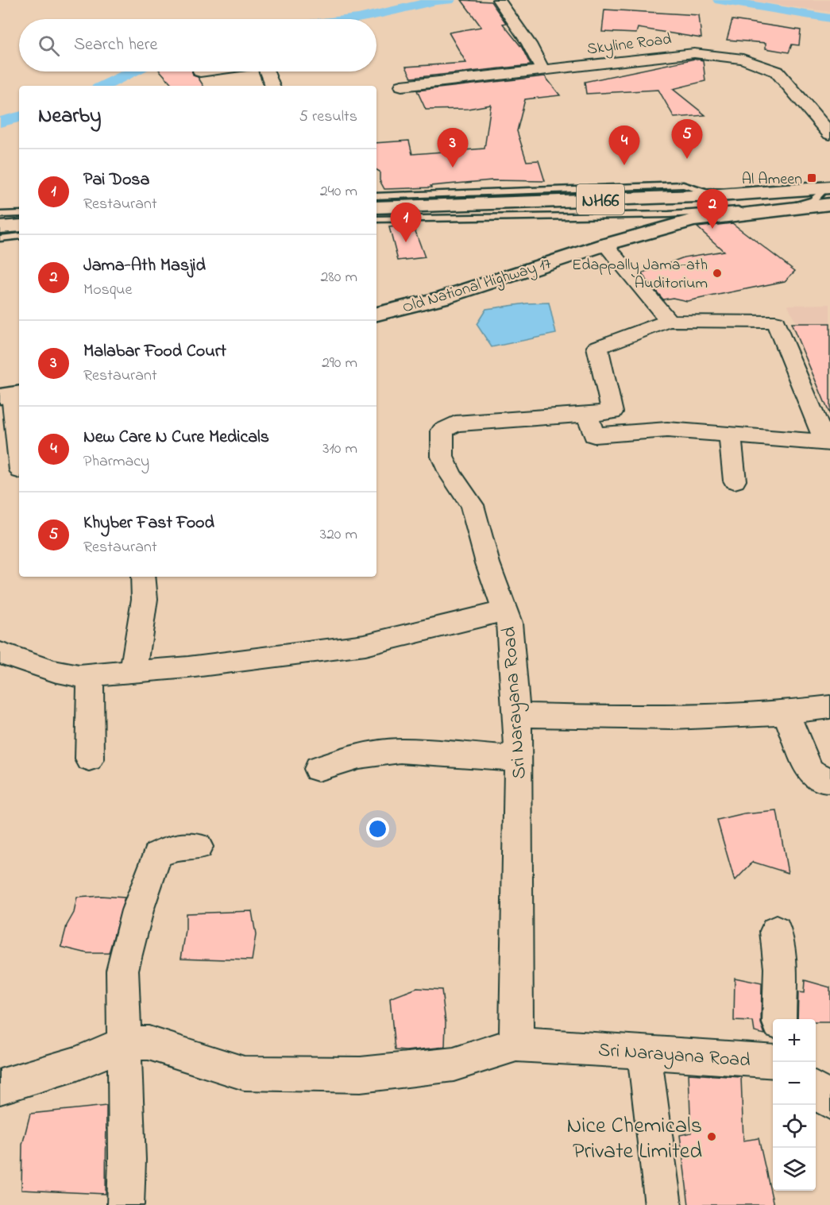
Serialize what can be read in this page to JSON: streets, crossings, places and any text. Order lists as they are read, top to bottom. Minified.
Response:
{"streets":{"main road":["NH66","Old National Highway 17"],"street":["Skyline Road","Sri Narayana Road"]},"crossings":[["NH66","Old National Highway 17"]],"places":{"transit":["Al Ameen"],"other":["Edappally Jama-ath Auditorium","Nice Chemicals Private Limited"]},"page":{"search":"Search here","heading":["Nearby","5 results"],"pins":["5","4","3","2","1"],"list":[{"mark":"1","name":"Pai Dosa","note":"Restaurant","value":"240 m"},{"mark":"2","name":"Jama-Ath Masjid","note":"Mosque","value":"280 m"},{"mark":"3","name":"Malabar Food Court","note":"Restaurant","value":"290 m"},{"mark":"4","name":"New Care N Cure Medicals","note":"Pharmacy","value":"310 m"},{"mark":"5","name":"Khyber Fast Food","note":"Restaurant","value":"320 m"}],"map_buttons":["+","−"]}}
